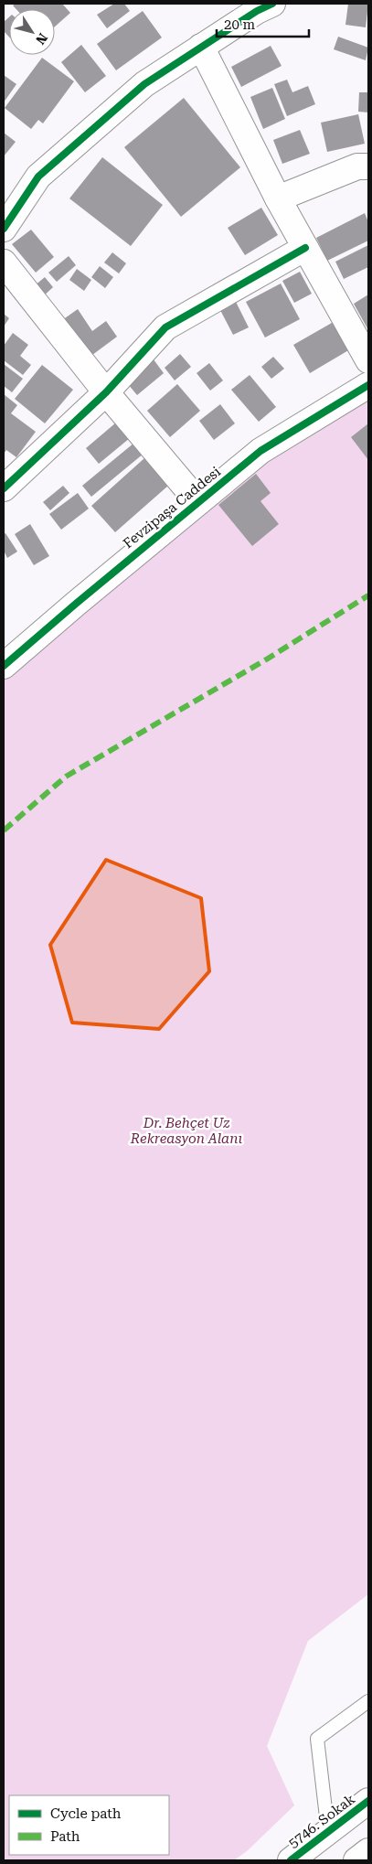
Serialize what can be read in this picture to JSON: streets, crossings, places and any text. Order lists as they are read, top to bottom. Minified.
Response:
{"streets":{"street":["Fevzipaşa Caddesi","5746. Sokak"]},"parks":["Dr. Behçet Uz Rekreasyon Alanı"],"legend":["Cycle path","Path"],"scale_bar":"20 m","north":"bottom right"}
